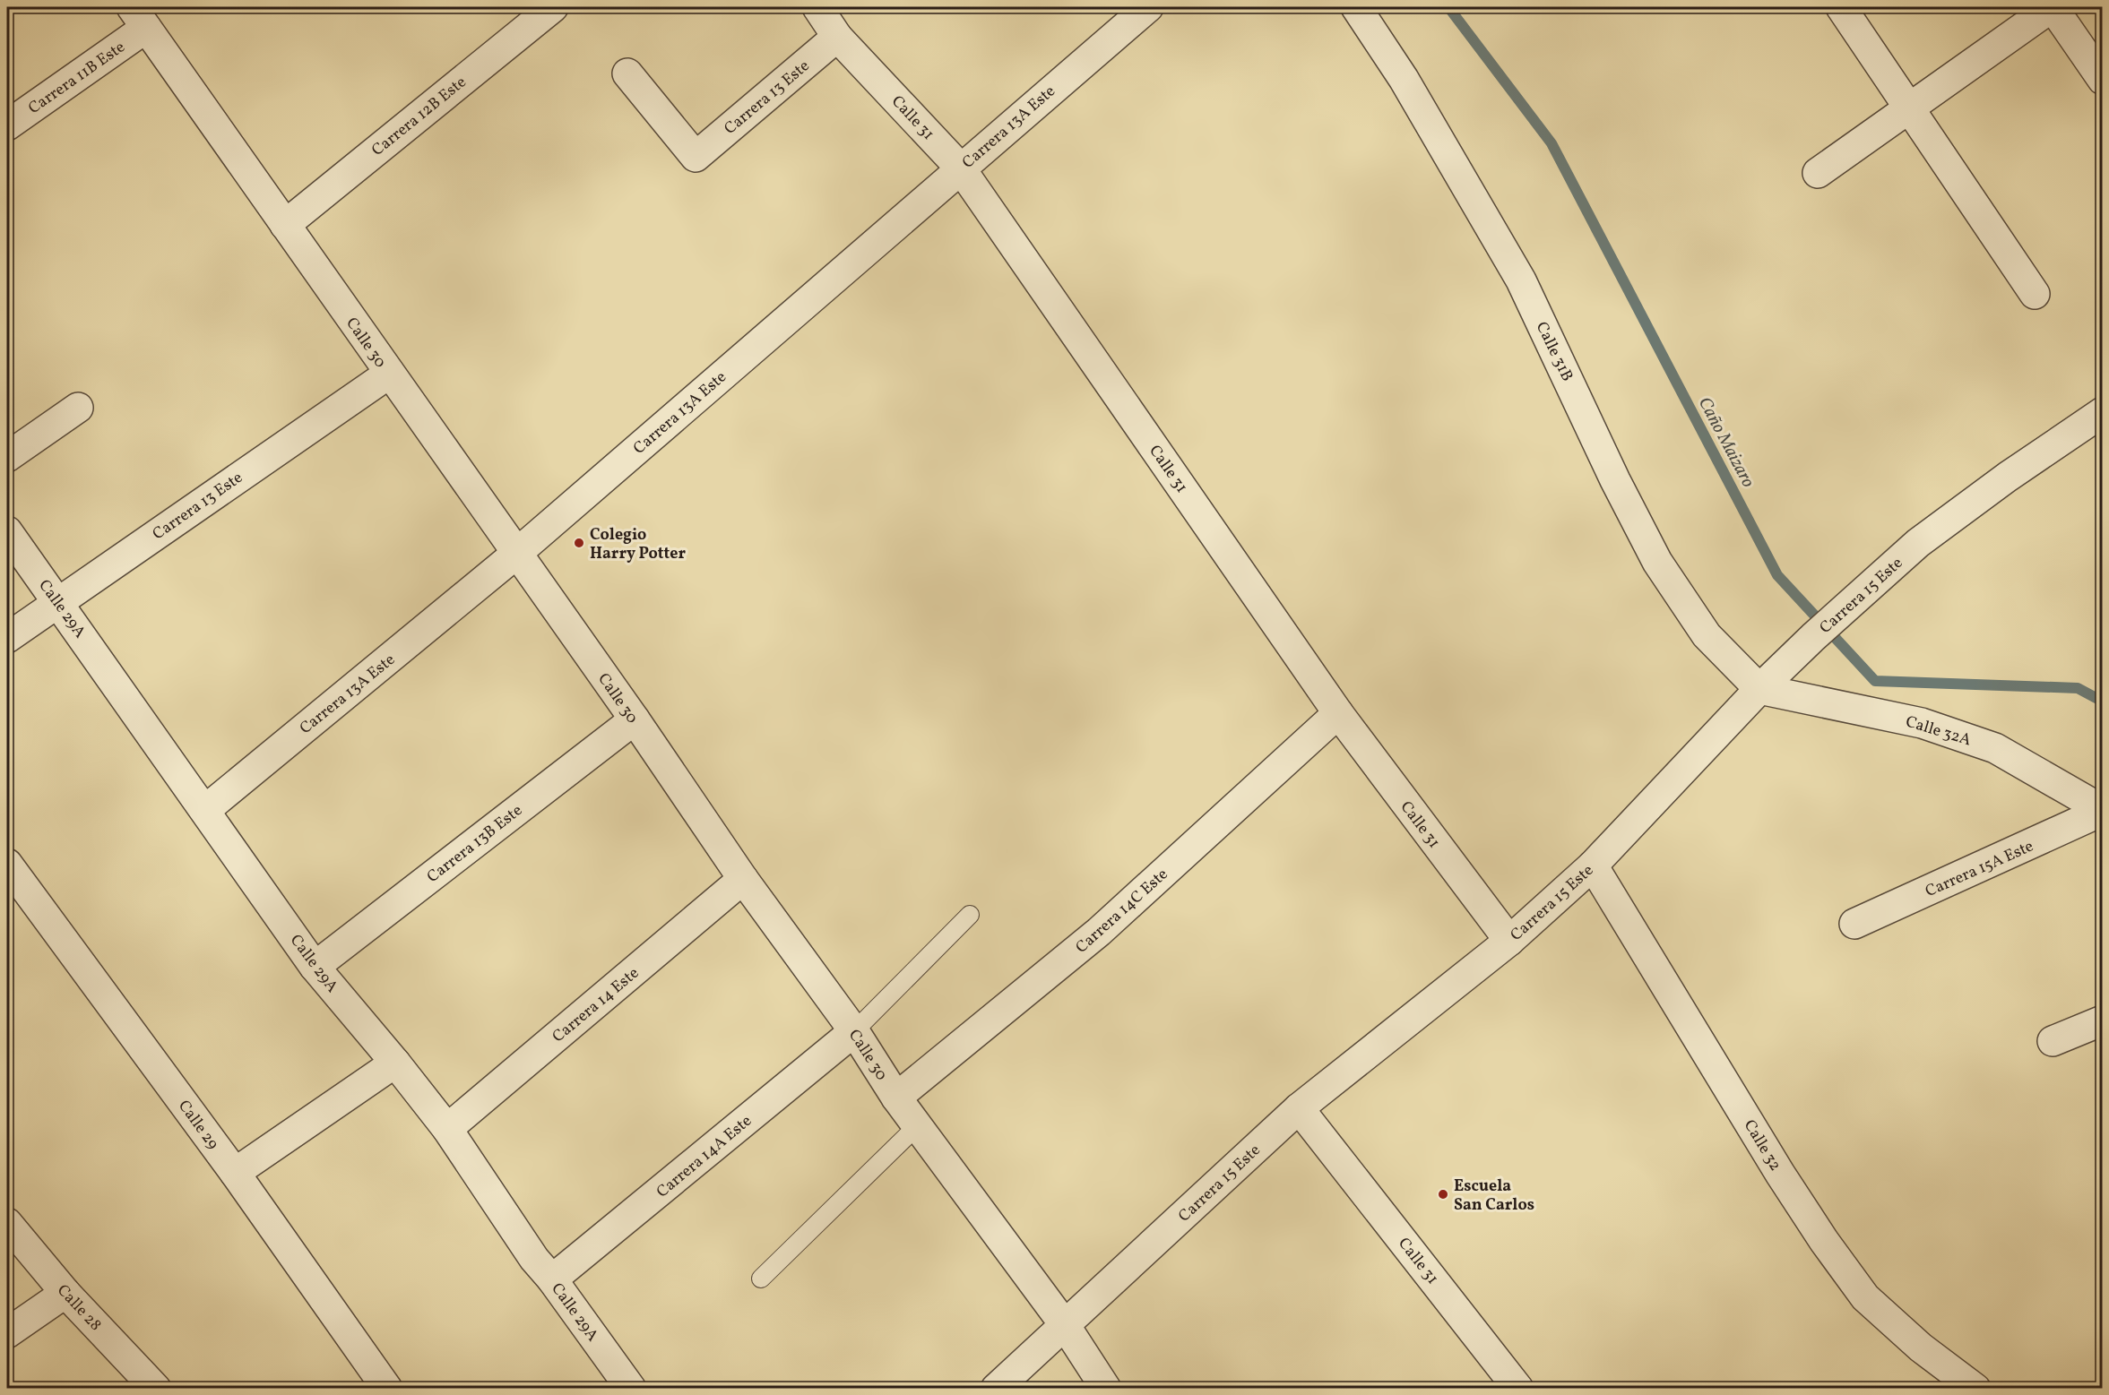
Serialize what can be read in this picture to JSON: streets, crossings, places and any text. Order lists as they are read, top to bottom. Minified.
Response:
{"streets":{"street":["Carrera 11B Este","Carrera 13 Este","Carrera 12B Este","Calle 31","Carrera 13A Este","Calle 30","Calle 31B","Carrera 15 Este","Calle 29A","Calle 32A","Carrera 13B Este","Carrera 15A Este","Carrera 14C Este","Carrera 14 Este","Calle 29","Calle 32","Carrera 14A Este","Calle 28"]},"crossings":[["Carrera 11B Este","Calle 30"],["Carrera 13 Este","Calle 31"],["Carrera 13 Este","Calle 30"],["Carrera 13 Este","Calle 29A"],["Carrera 12B Este","Calle 30"],["Calle 31","Carrera 13A Este"],["Calle 31","Carrera 15 Este"],["Calle 31","Carrera 14C Este"],["Carrera 13A Este","Calle 30"],["Carrera 13A Este","Calle 29A"],["Calle 30","Carrera 15 Este"],["Calle 30","Carrera 13B Este"],["Calle 30","Carrera 14C Este"],["Calle 30","Carrera 14 Este"],["Calle 30","Carrera 14A Este"],["Calle 31B","Carrera 15 Este"],["Calle 31B","Calle 32A"],["Carrera 15 Este","Calle 32A"],["Carrera 15 Este","Calle 32"],["Calle 29A","Carrera 13B Este"],["Calle 29A","Carrera 14 Este"],["Calle 29A","Carrera 14A Este"],["Calle 32A","Carrera 15A Este"]],"water":["Caño Maizaro"],"places":["Colegio Harry Potter","Escuela San Carlos"]}
